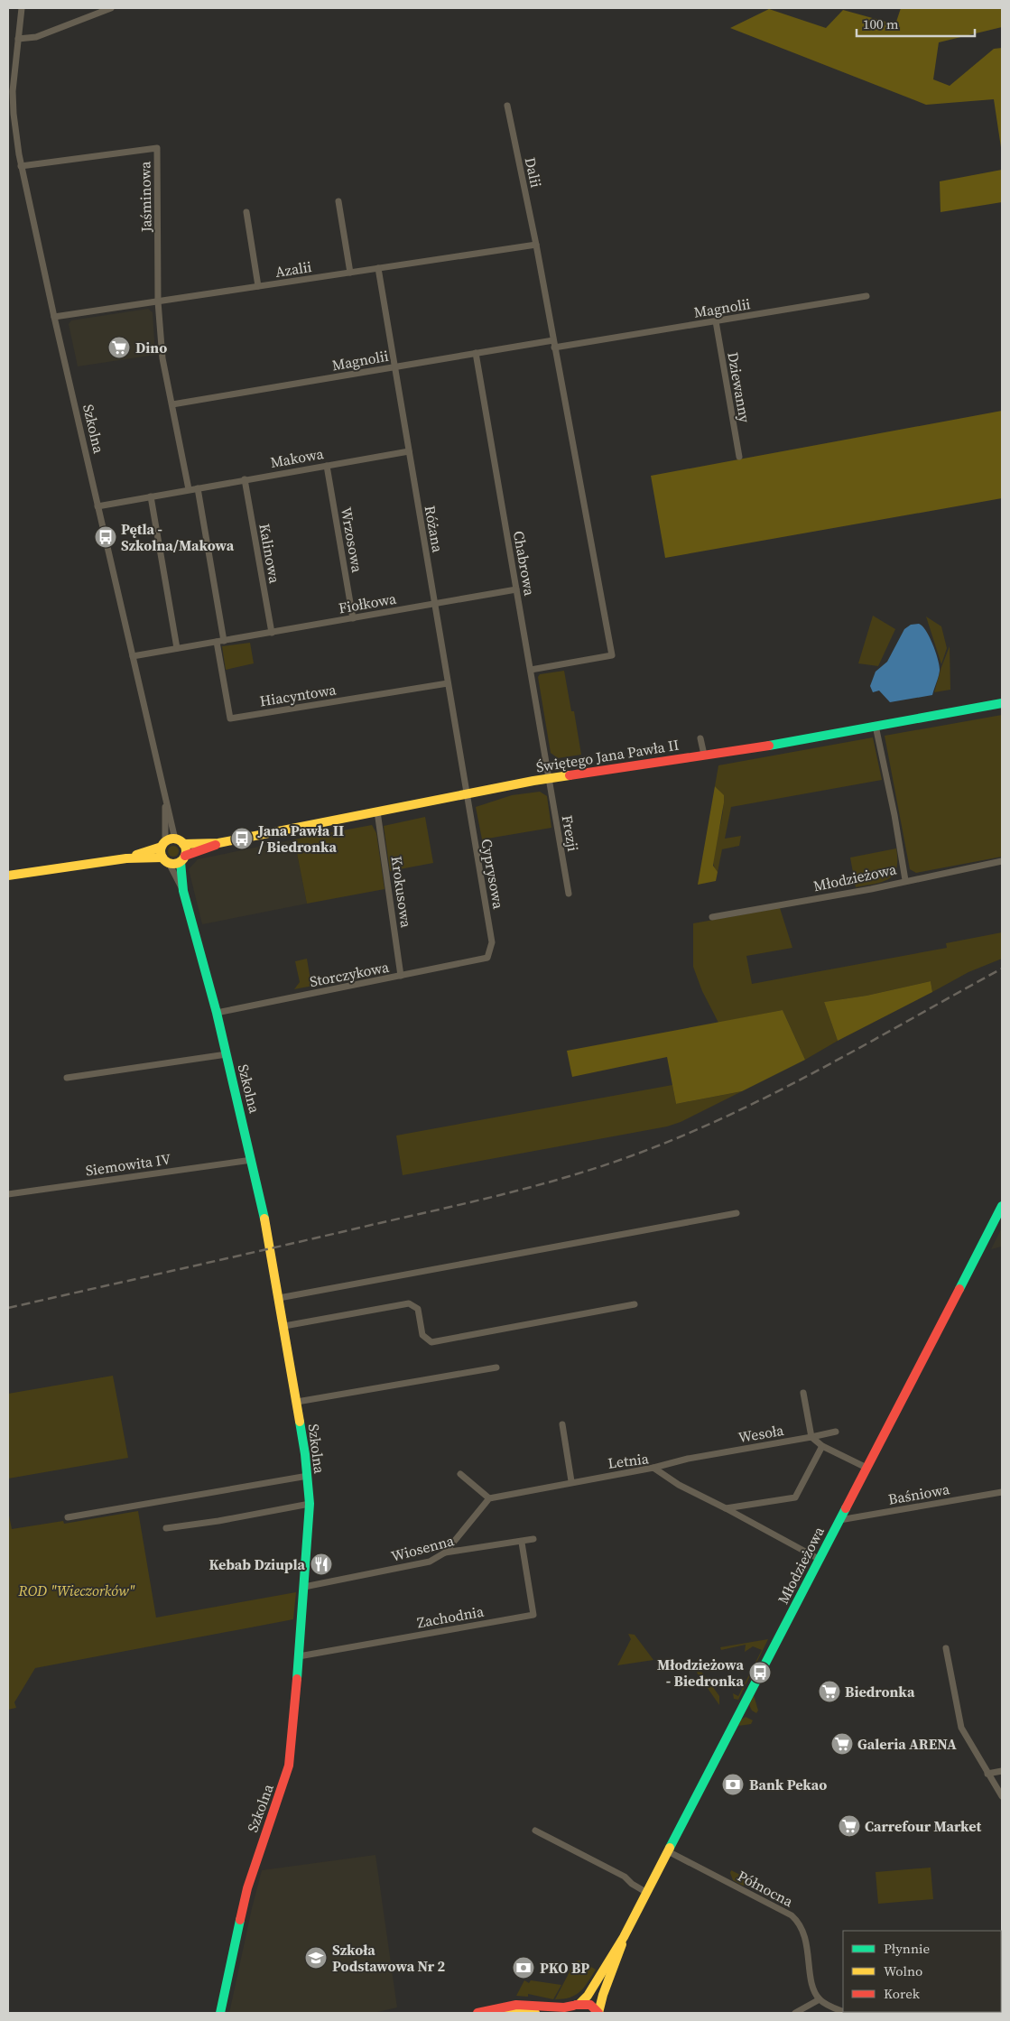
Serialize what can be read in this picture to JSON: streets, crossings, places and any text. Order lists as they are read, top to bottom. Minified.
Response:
{"streets":{"street":["Dalii","Jaśminowa","Azalii","Magnolii","Dziewanny","Szkolna","Makowa","Różana","Wrzosowa","Kalinowa","Chabrowa","Fiołkowa","Hiacyntowa","Świętego Jana Pawła II","Frezji","Cyprysowa","Młodzieżowa","Krokusowa","Storczykowa","Siemowita IV","Wesoła","Letnia","Baśniowa","Wiosenna","Zachodnia","Północna"]},"crossings":[["Dalii","Azalii"],["Dalii","Magnolii"],["Dalii","Chabrowa"],["Jaśminowa","Azalii"],["Jaśminowa","Szkolna"],["Azalii","Szkolna"],["Azalii","Różana"],["Magnolii","Dziewanny"],["Magnolii","Różana"],["Magnolii","Chabrowa"],["Szkolna","Makowa"],["Szkolna","Fiołkowa"],["Szkolna","Świętego Jana Pawła II"],["Szkolna","Storczykowa"],["Szkolna","Siemowita IV"],["Szkolna","Wiosenna"],["Szkolna","Zachodnia"],["Makowa","Różana"],["Makowa","Wrzosowa"],["Makowa","Kalinowa"],["Różana","Fiołkowa"],["Różana","Hiacyntowa"],["Różana","Świętego Jana Pawła II"],["Różana","Cyprysowa"],["Wrzosowa","Fiołkowa"],["Kalinowa","Fiołkowa"],["Chabrowa","Fiołkowa"],["Chabrowa","Świętego Jana Pawła II"],["Chabrowa","Frezji"],["Fiołkowa","Hiacyntowa"],["Świętego Jana Pawła II","Frezji"],["Świętego Jana Pawła II","Cyprysowa"],["Świętego Jana Pawła II","Krokusowa"],["Cyprysowa","Storczykowa"],["Młodzieżowa","Letnia"],["Młodzieżowa","Baśniowa"],["Młodzieżowa","Północna"],["Krokusowa","Storczykowa"],["Wesoła","Letnia"],["Wiosenna","Zachodnia"]],"parks":["ROD \"Wieczorków\""],"places":{"supermarket":["Dino","Biedronka","Galeria ARENA","Carrefour Market"],"bus stop":["Pętla - Szkolna/Makowa","Jana Pawła II / Biedronka","Młodzieżowa - Biedronka"],"restaurant":["Kebab Dziupla"],"bank":["Bank Pekao","PKO BP"],"school or university":["Szkoła Podstawowa Nr 2"]},"legend":["Płynnie","Wolno","Korek"],"scale_bar":"100 m"}
